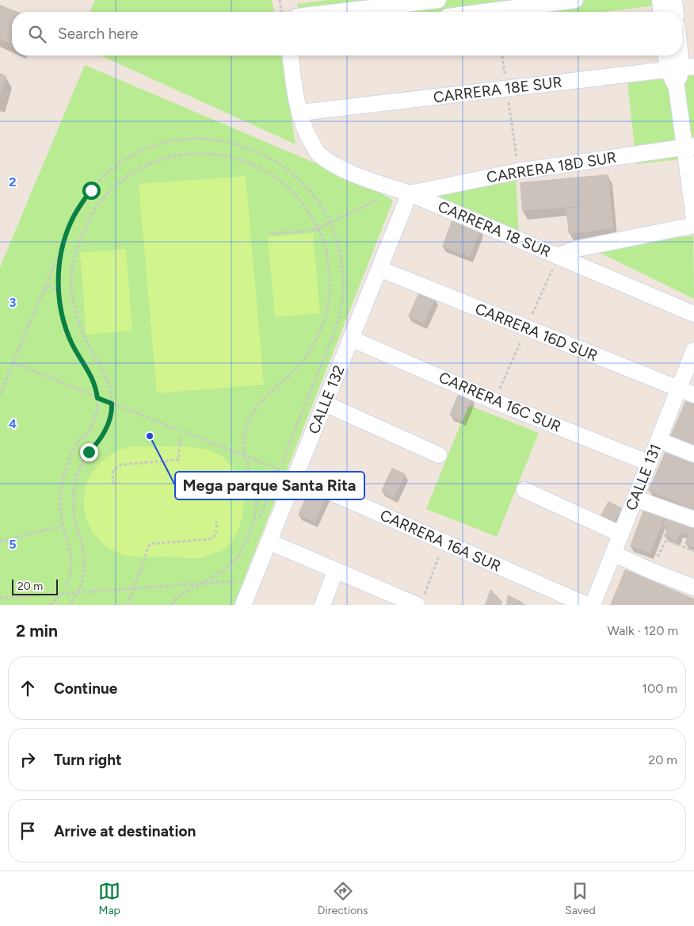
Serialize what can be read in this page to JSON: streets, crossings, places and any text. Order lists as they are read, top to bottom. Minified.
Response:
{"streets":{"street":["CARRERA 18E SUR","CARRERA 18D SUR","CARRERA 18 SUR","CARRERA 16D SUR","CALLE 132","CARRERA 16C SUR","CALLE 131","CARRERA 16A SUR"]},"crossings":[["CARRERA 18E SUR","CARRERA 18 SUR"],["CARRERA 18D SUR","CARRERA 18 SUR"],["CARRERA 18D SUR","CALLE 132"],["CARRERA 18 SUR","CALLE 132"],["CARRERA 16D SUR","CALLE 132"],["CARRERA 16D SUR","CALLE 131"],["CALLE 132","CARRERA 16C SUR"],["CALLE 132","CARRERA 16A SUR"],["CARRERA 16C SUR","CALLE 131"]],"places":["Mega parque Santa Rita"],"scale_bar":"20 m","page":{"search":"Search here","scale":"20 m","heading":["2 min","Walk · 120 m"],"list":[["Continue","100 m"],["Turn right","20 m"],"Arrive at destination"],"nav":["Map","Directions","Saved"]},"grid":{"rows":["2","3","4","5"]}}
